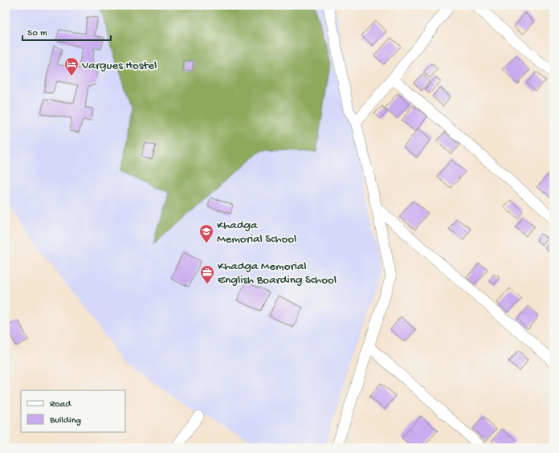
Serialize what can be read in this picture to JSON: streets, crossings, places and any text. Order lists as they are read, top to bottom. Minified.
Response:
{"places":{"hotel":["Vargues Hostel"],"school or university":["Khadga Memorial School"],"office":["Khadga Memorial English Boarding School"]},"legend":["Road","Building"],"scale_bar":"50 m"}
